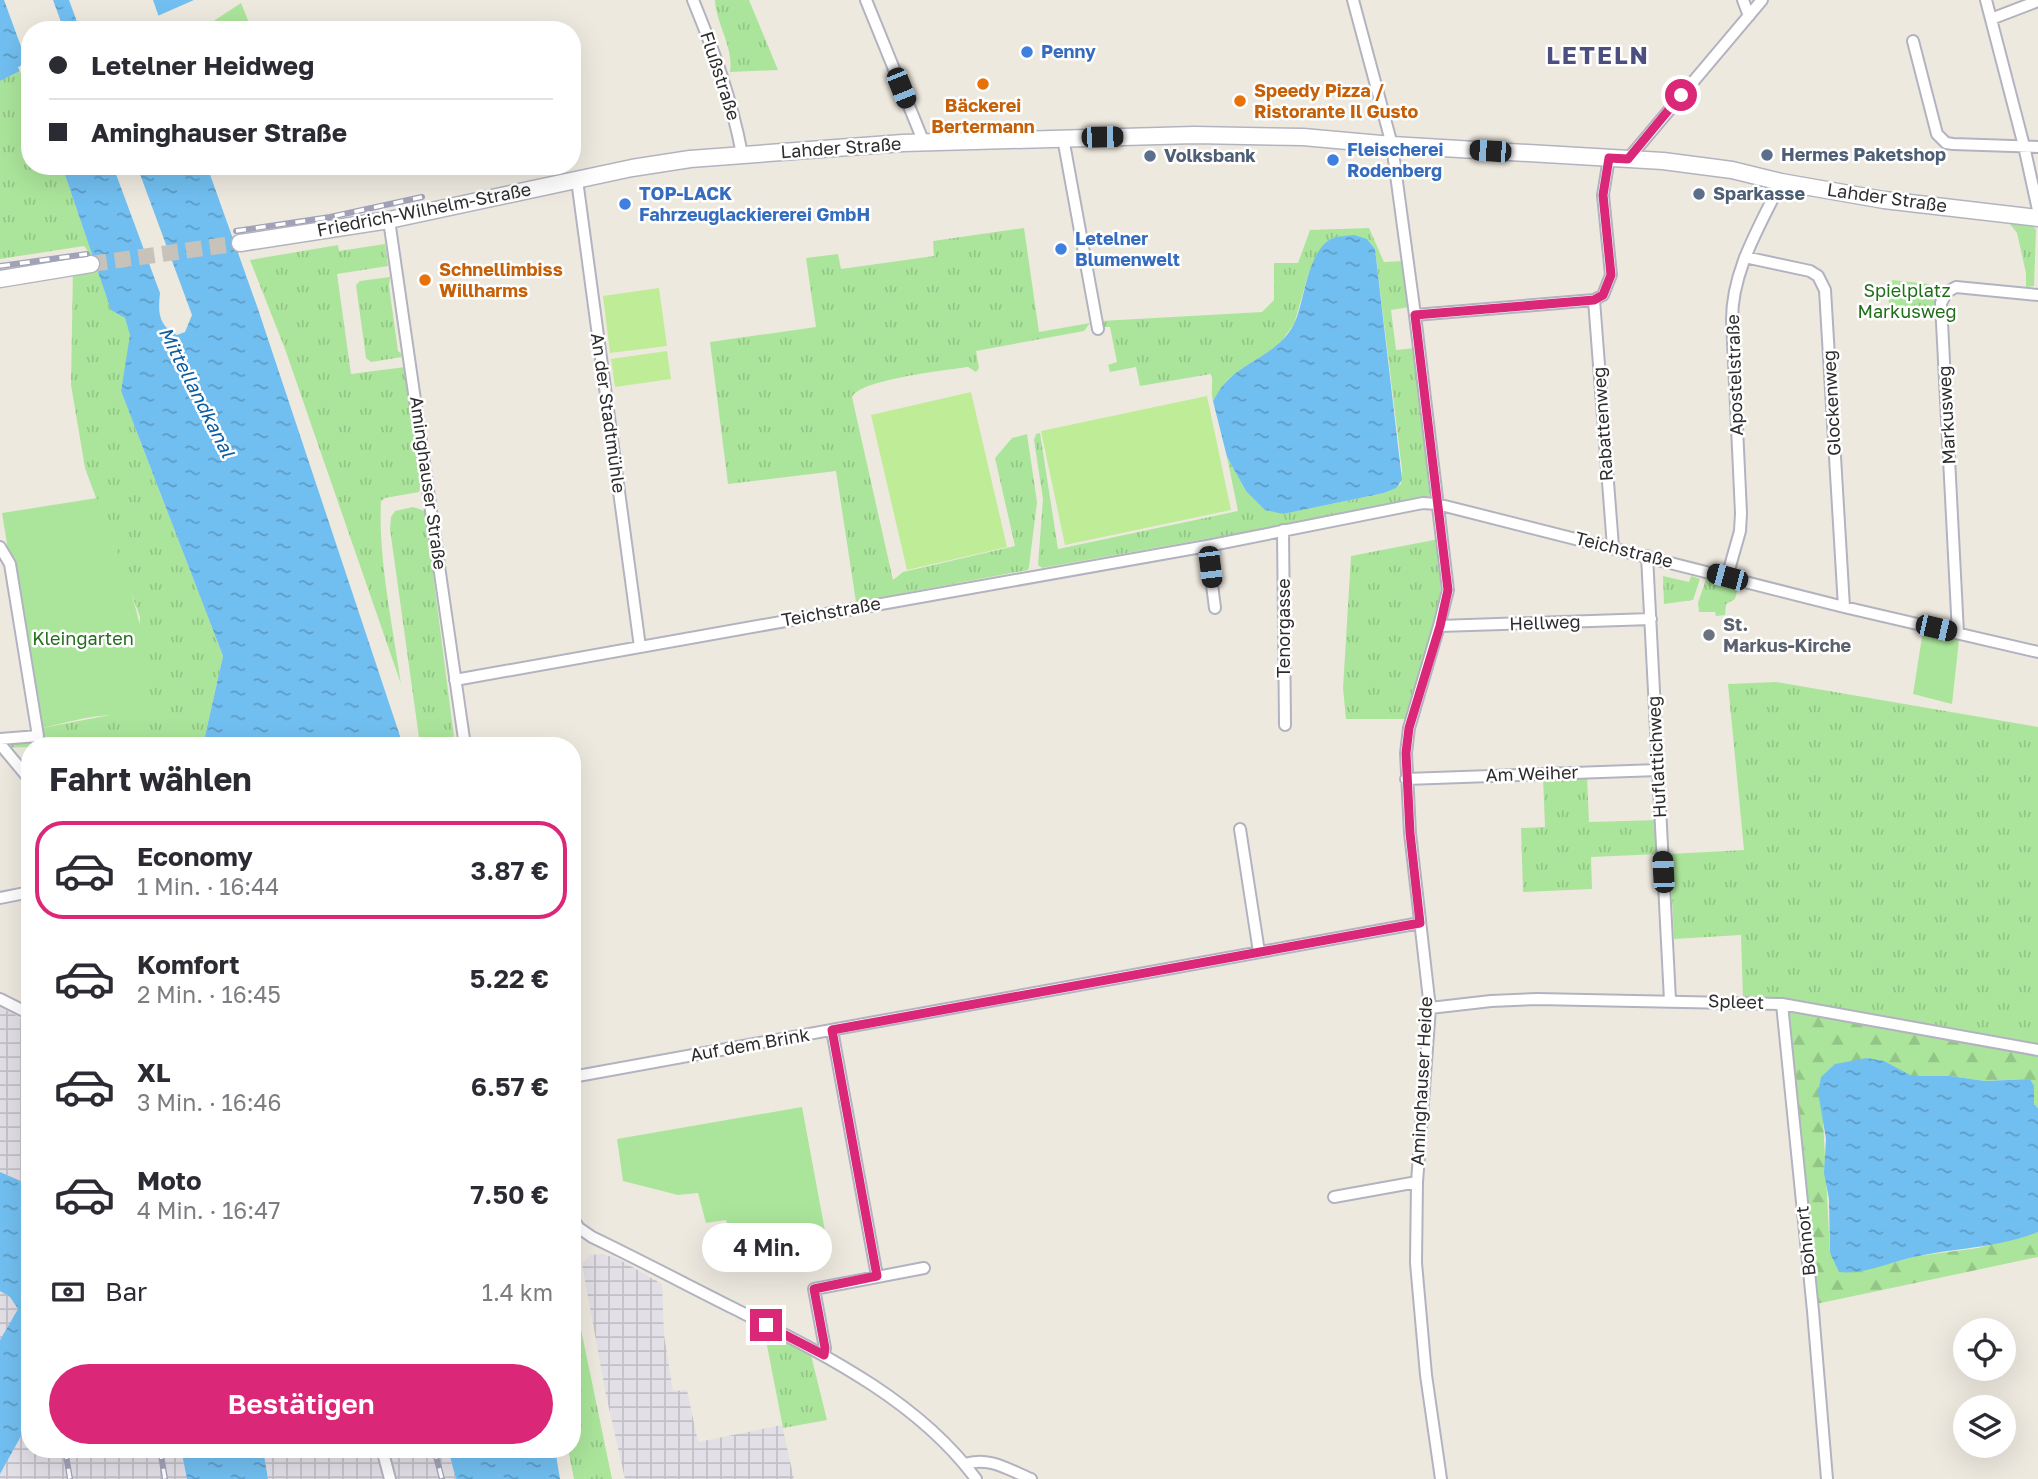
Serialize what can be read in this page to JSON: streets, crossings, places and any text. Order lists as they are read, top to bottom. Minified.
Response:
{"streets":{"street":["Flußstraße","Lahder Straße","Friedrich-Wilhelm-Straße","Apostelstraße","Glockenweg","An der Stadtmühle","Markusweg","Rabattenweg","Aminghauser Straße","Teichstraße","Hellweg","Tenorgasse","Huflattichweg","Am Weiher","Spleet","Auf dem Brink","Aminghauser Heide","Bohnort"]},"crossings":[["Flußstraße","Lahder Straße"],["Lahder Straße","Friedrich-Wilhelm-Straße"],["Lahder Straße","Apostelstraße"],["Lahder Straße","Aminghauser Heide"],["Friedrich-Wilhelm-Straße","An der Stadtmühle"],["Friedrich-Wilhelm-Straße","Aminghauser Straße"],["Apostelstraße","Glockenweg"],["Apostelstraße","Teichstraße"],["Glockenweg","Teichstraße"],["An der Stadtmühle","Teichstraße"],["Markusweg","Teichstraße"],["Rabattenweg","Teichstraße"],["Aminghauser Straße","Teichstraße"],["Teichstraße","Tenorgasse"],["Teichstraße","Huflattichweg"],["Teichstraße","Aminghauser Heide"],["Hellweg","Huflattichweg"],["Hellweg","Aminghauser Heide"],["Huflattichweg","Am Weiher"],["Huflattichweg","Spleet"],["Am Weiher","Aminghauser Heide"],["Spleet","Aminghauser Heide"],["Spleet","Bohnort"],["Auf dem Brink","Aminghauser Heide"]],"districts":["LETELN"],"water":["Mittellandkanal"],"parks":["Spielplatz Markusweg","Kleingarten"],"places":["Penny","Bäckerei Bertermann","Speedy Pizza / Ristorante Il Gusto","Hermes Paketshop","Volksbank","Fleischerei Rodenberg","Sparkasse","TOP-LACK Fahrzeuglackiererei GmbH","Letelner Blumenwelt","Schnellimbiss Willharms","St. Markus-Kirche"],"page":{"banner":["Letelner Heidweg","Aminghauser Straße"],"heading":"Fahrt wählen","list":[{"name":"Economy","note":"1 Min. · 16:44","value":"3.87 €"},{"name":"Komfort","note":"2 Min. · 16:45","value":"5.22 €"},{"name":"XL","note":"3 Min. · 16:46","value":"6.57 €"},{"name":"Moto","note":"4 Min. · 16:47","value":"7.50 €"}],"bubble":"4 Min.","pay":["Bar","1.4 km"],"buttons":"Bestätigen"}}
